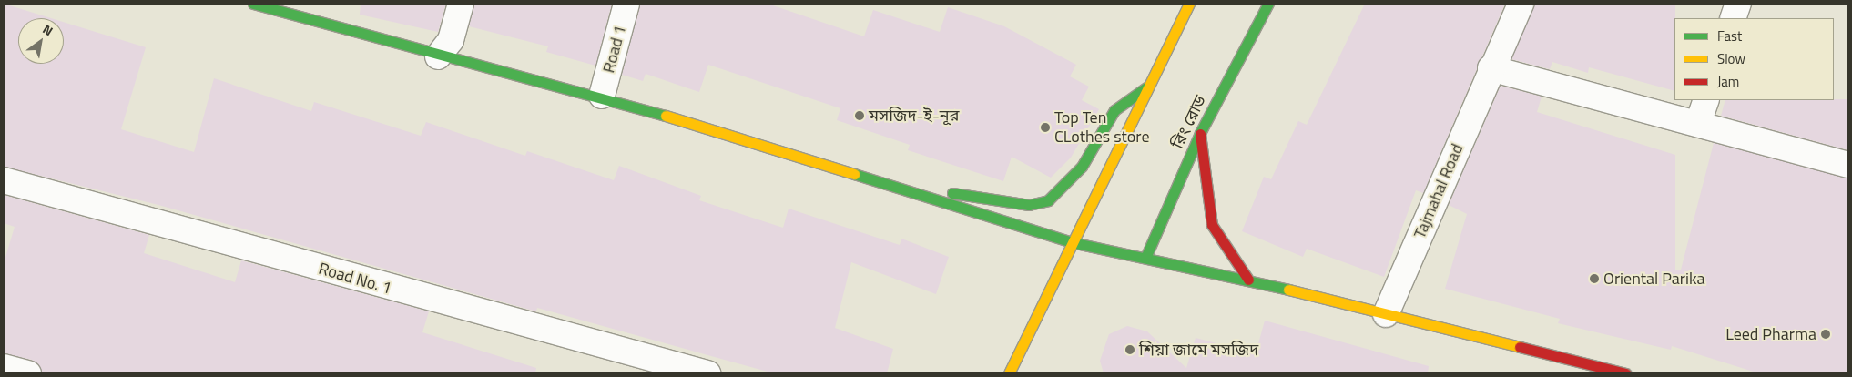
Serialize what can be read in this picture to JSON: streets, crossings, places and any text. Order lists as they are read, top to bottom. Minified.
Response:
{"streets":{"street":["Road 1","রিং রোড","Tajmahal Road","Road No. 1"]},"places":["মসজিদ-ই-নূর","Top Ten CLothes store","Oriental Parika","Leed Pharma","শিয়া জামে মসজিদ"],"legend":["Fast","Slow","Jam"],"north":"top right"}
